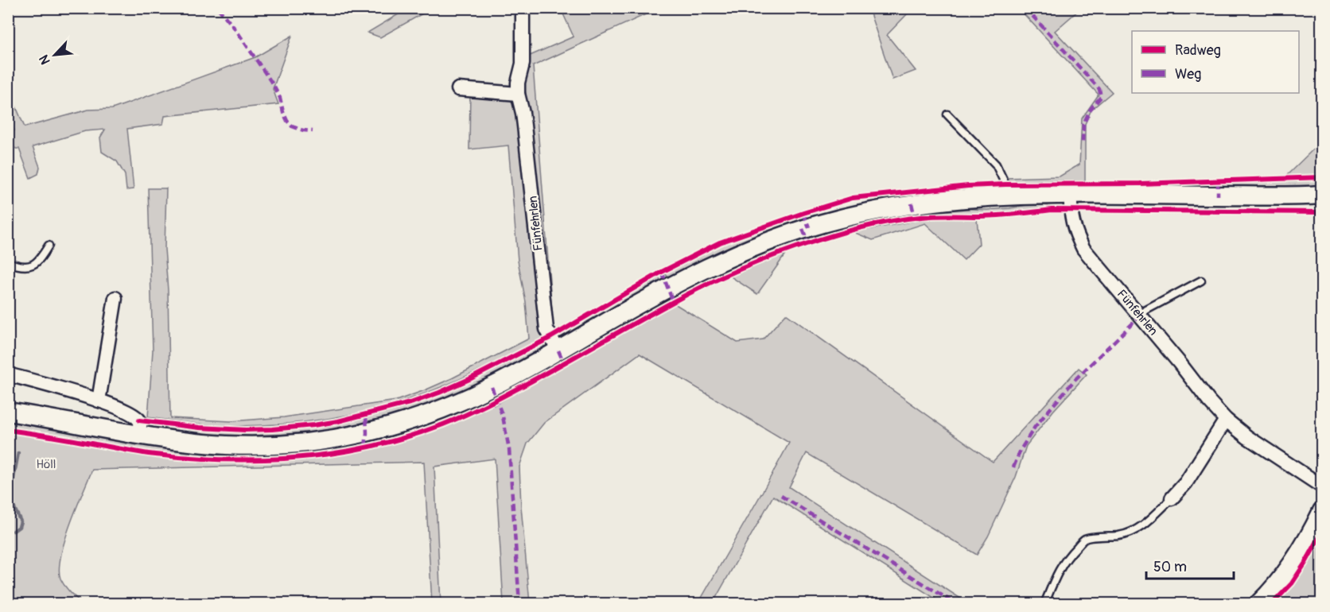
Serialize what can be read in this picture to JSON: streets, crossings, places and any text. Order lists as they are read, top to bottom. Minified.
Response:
{"streets":{"street":["Fünfehrlen"]},"parks":["Höll"],"legend":["Radweg","Weg"],"scale_bar":"50 m","north":"bottom left"}
